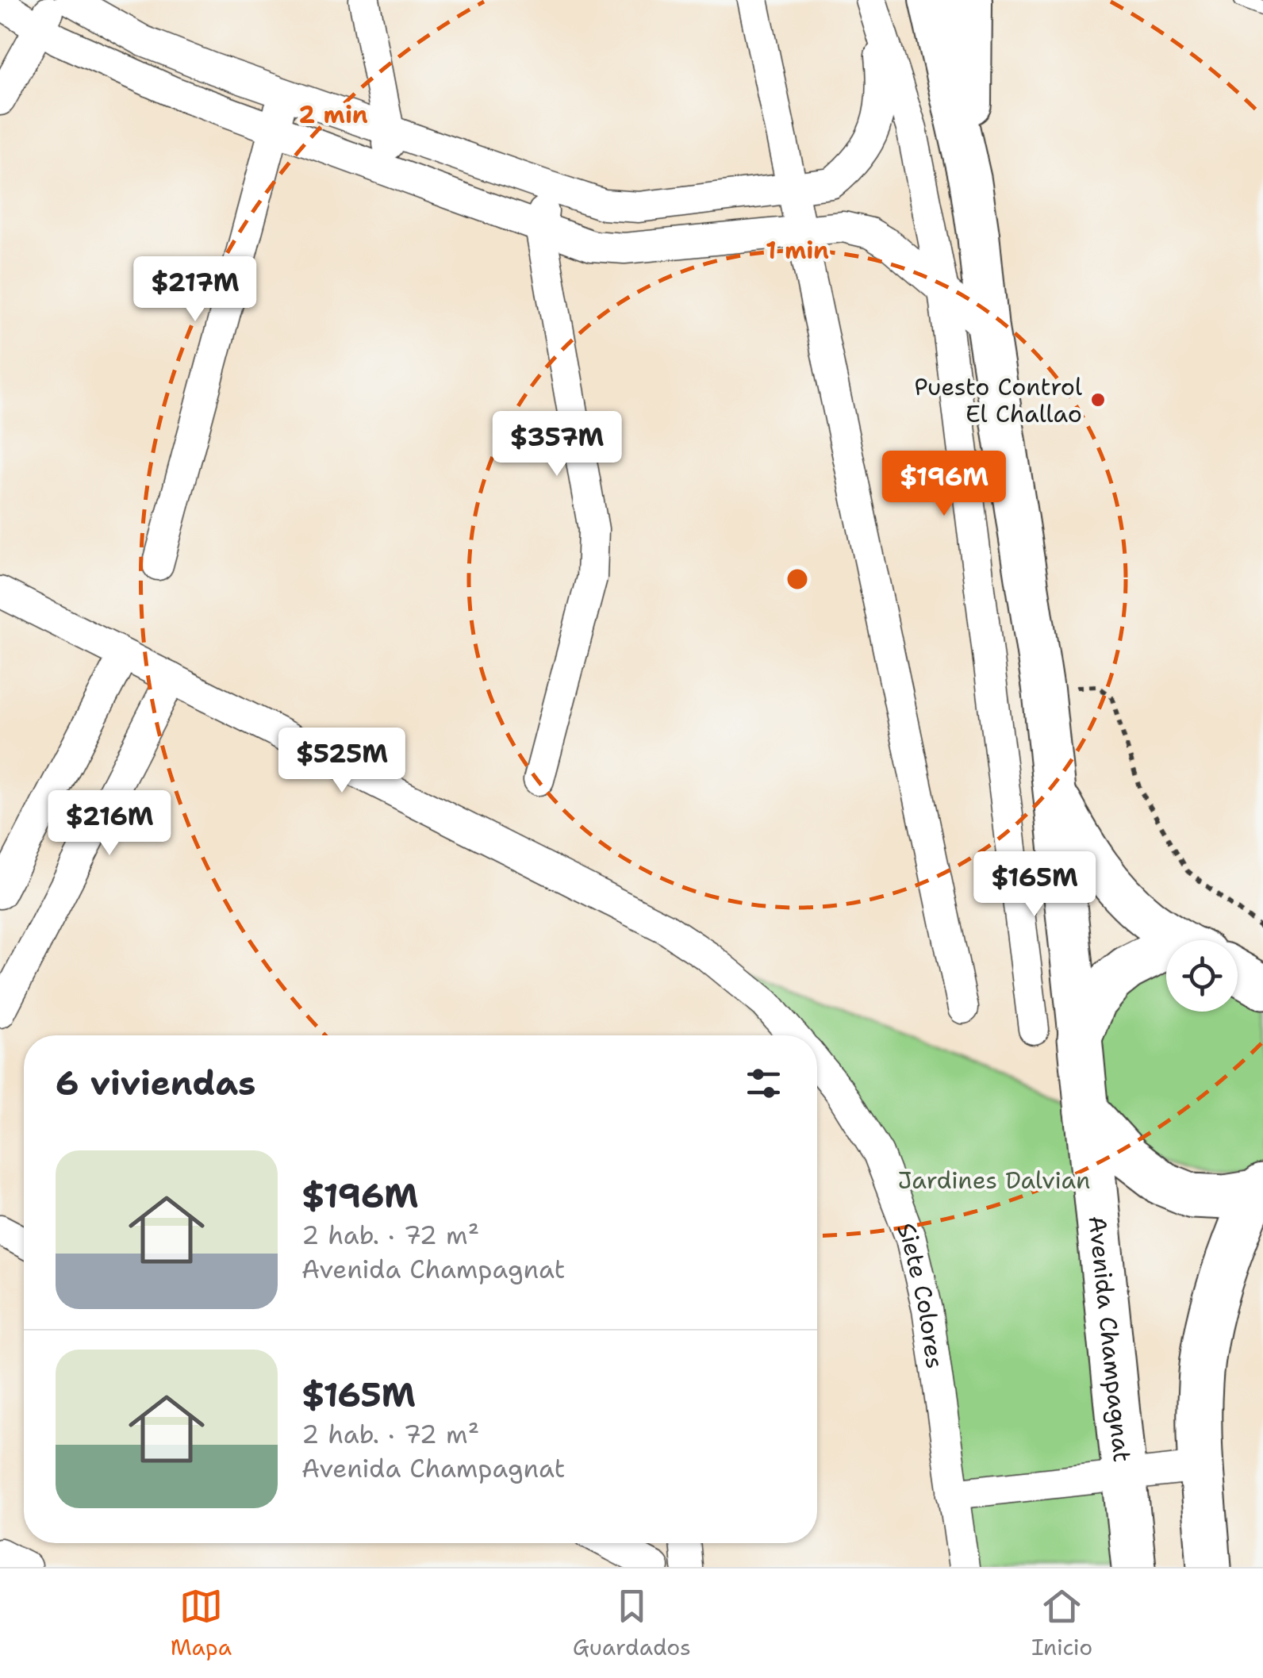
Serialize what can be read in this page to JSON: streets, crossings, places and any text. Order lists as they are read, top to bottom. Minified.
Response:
{"streets":{"main road":["Avenida Champagnat"],"street":["Siete Colores"]},"parks":["Jardines Dalvian"],"places":["Puesto Control El Challao"],"page":{"price":["$217M","$357M","$196M","$525M","$216M","$165M"],"heading":"6 viviendas","list":[{"name":"$196M","note":"2 hab. · 72 m² · Avenida Champagnat"},{"name":"$165M","note":"2 hab. · 72 m² · Avenida Champagnat"}],"tabs":["Mapa","Guardados","Inicio"]},"rings":["2 min","1 min"]}
